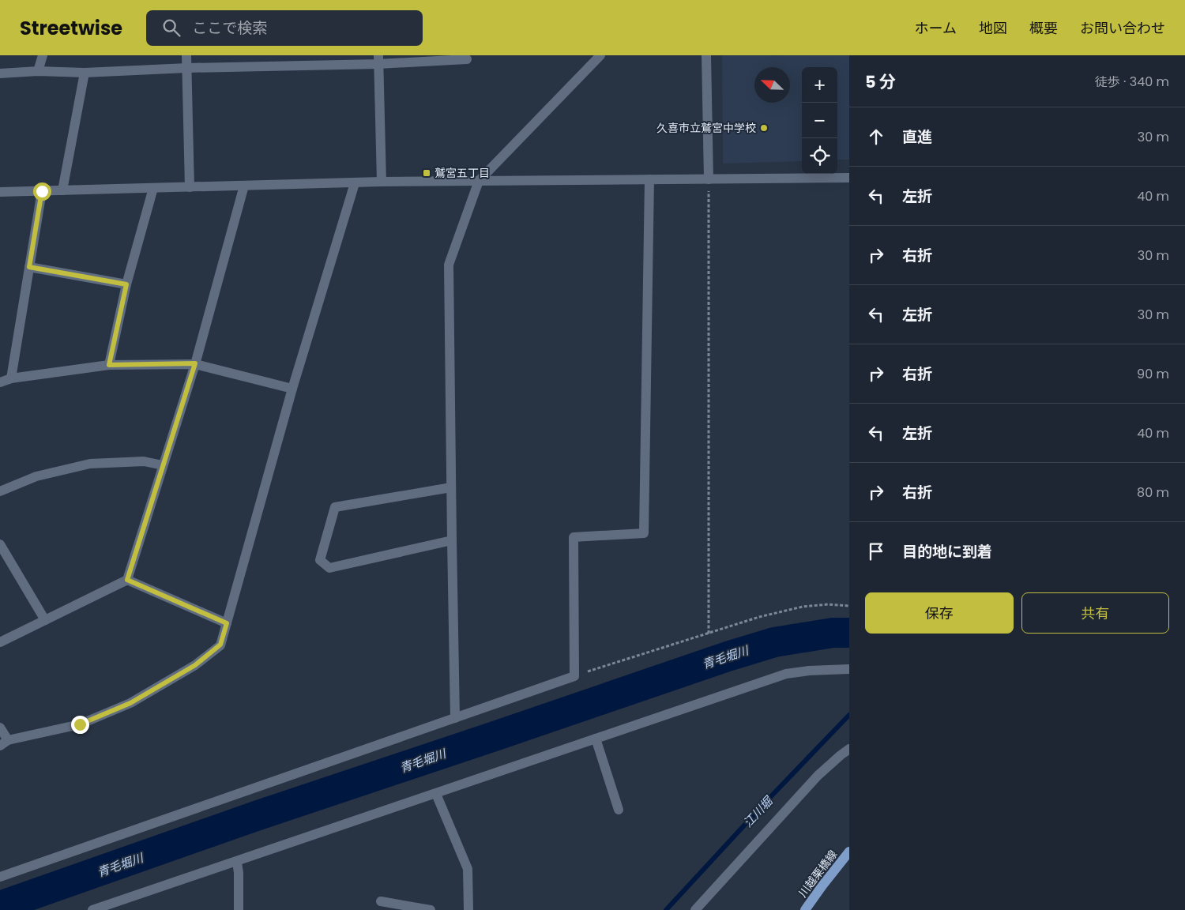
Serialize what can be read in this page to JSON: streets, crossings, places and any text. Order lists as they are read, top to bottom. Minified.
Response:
{"streets":{"main road":["川越栗橋線"]},"water":["青毛堀川","江川堀"],"places":{"other":["久喜市立鷲宮中学校"],"transit":["鷲宮五丁目"]},"north":"top left","page":{"header":"Streetwise","search":"ここで検索","nav":["ホーム","地図","概要","お問い合わせ"],"heading":["5 分","徒歩 · 340 m"],"map_buttons":["+","−"],"list":[["直進","30 m"],["左折","40 m"],["右折","30 m"],["左折","30 m"],["右折","90 m"],["左折","40 m"],["右折","80 m"],"目的地に到着"],"buttons":["保存","共有"]}}
